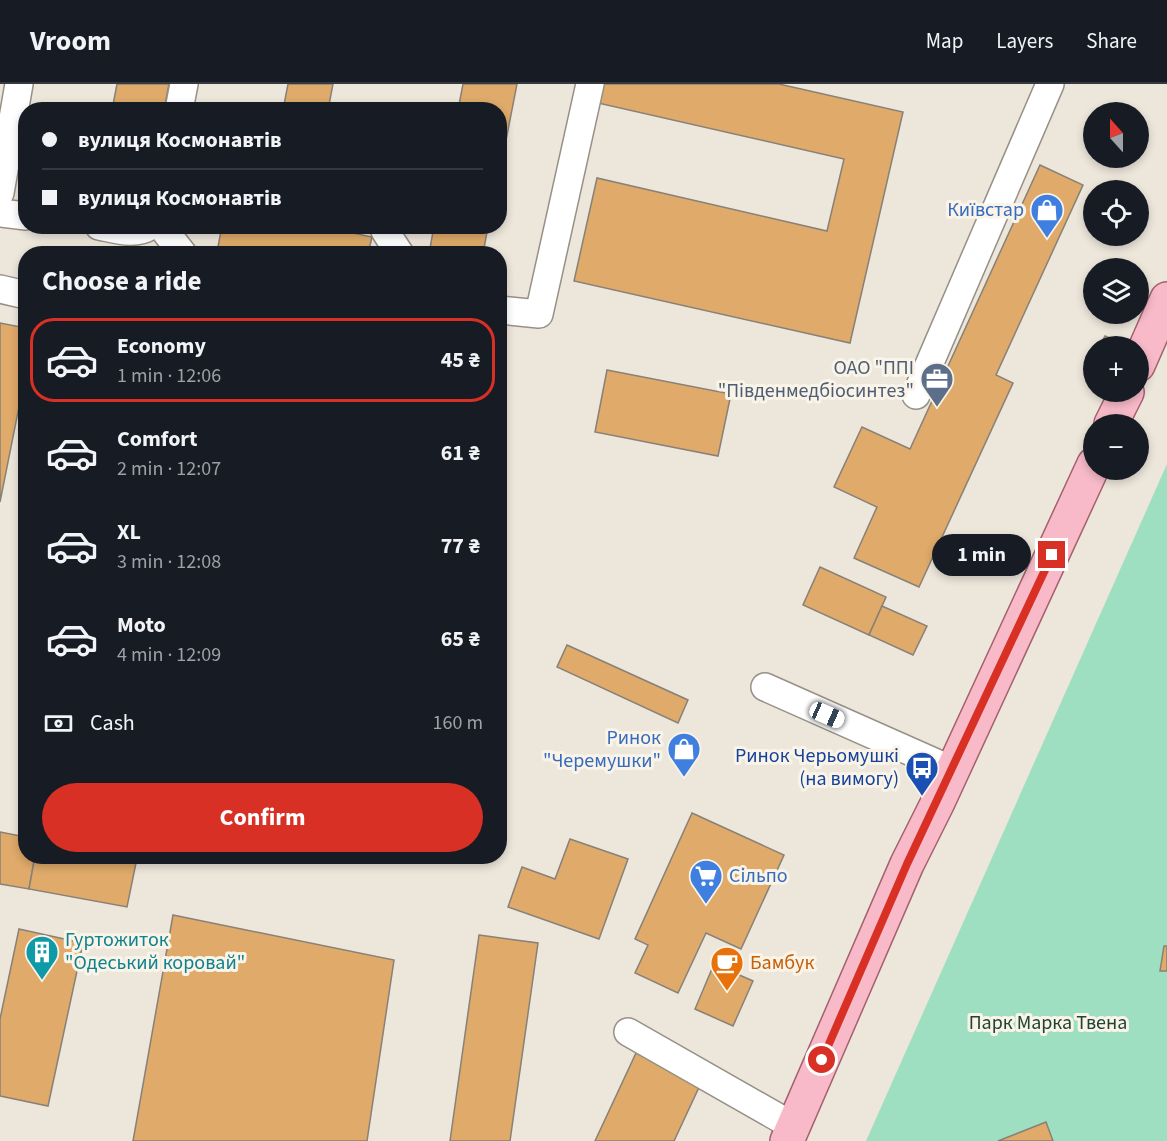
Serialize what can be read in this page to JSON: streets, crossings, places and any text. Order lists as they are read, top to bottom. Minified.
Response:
{"parks":["Парк Марка Твена"],"places":{"shop":["Київстар","Ринок \"Черемушки\""],"office":["ОАО \"ППІ \"Південмедбіосинтез\""],"bus stop":["Ринок Черьомушкі (на вимогу)"],"supermarket":["Сільпо"],"building":["Гуртожиток \"Одеський коровай\""],"cafe":["Бамбук"]},"north":"top","page":{"header":"Vroom","nav":["Map","Layers","Share"],"map_buttons":["+","−"],"banner":["вулиця Космонавтів","вулиця Космонавтів"],"heading":"Choose a ride","list":[{"name":"Economy","note":"1 min · 12:06","value":"45 ₴"},{"name":"Comfort","note":"2 min · 12:07","value":"61 ₴"},{"name":"XL","note":"3 min · 12:08","value":"77 ₴"},{"name":"Moto","note":"4 min · 12:09","value":"65 ₴"}],"bubble":"1 min","pay":["Cash","160 m"],"buttons":"Confirm"}}
